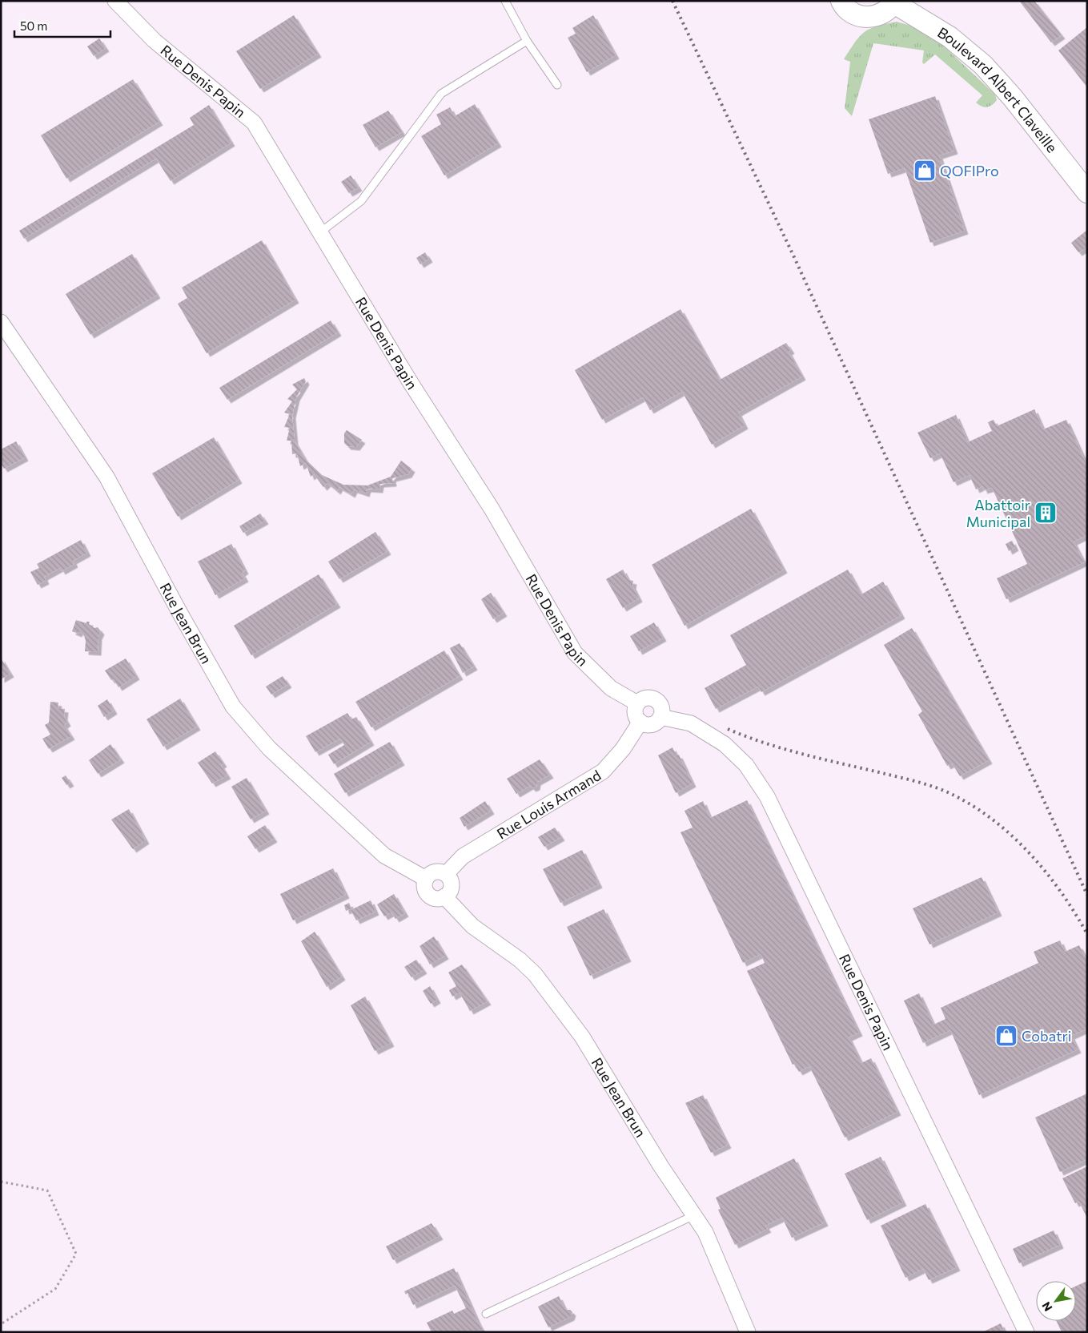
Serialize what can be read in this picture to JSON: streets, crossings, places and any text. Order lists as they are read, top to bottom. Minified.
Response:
{"streets":{"main road":["Boulevard Albert Claveille"],"street":["Rue Denis Papin","Rue Jean Brun","Rue Louis Armand"]},"crossings":[["Rue Denis Papin","Rue Louis Armand"],["Rue Jean Brun","Rue Louis Armand"]],"places":{"shop":["QOFIPro","Cobatri"],"building":["Abattoir Municipal"]},"scale_bar":"50 m","north":"bottom left"}
